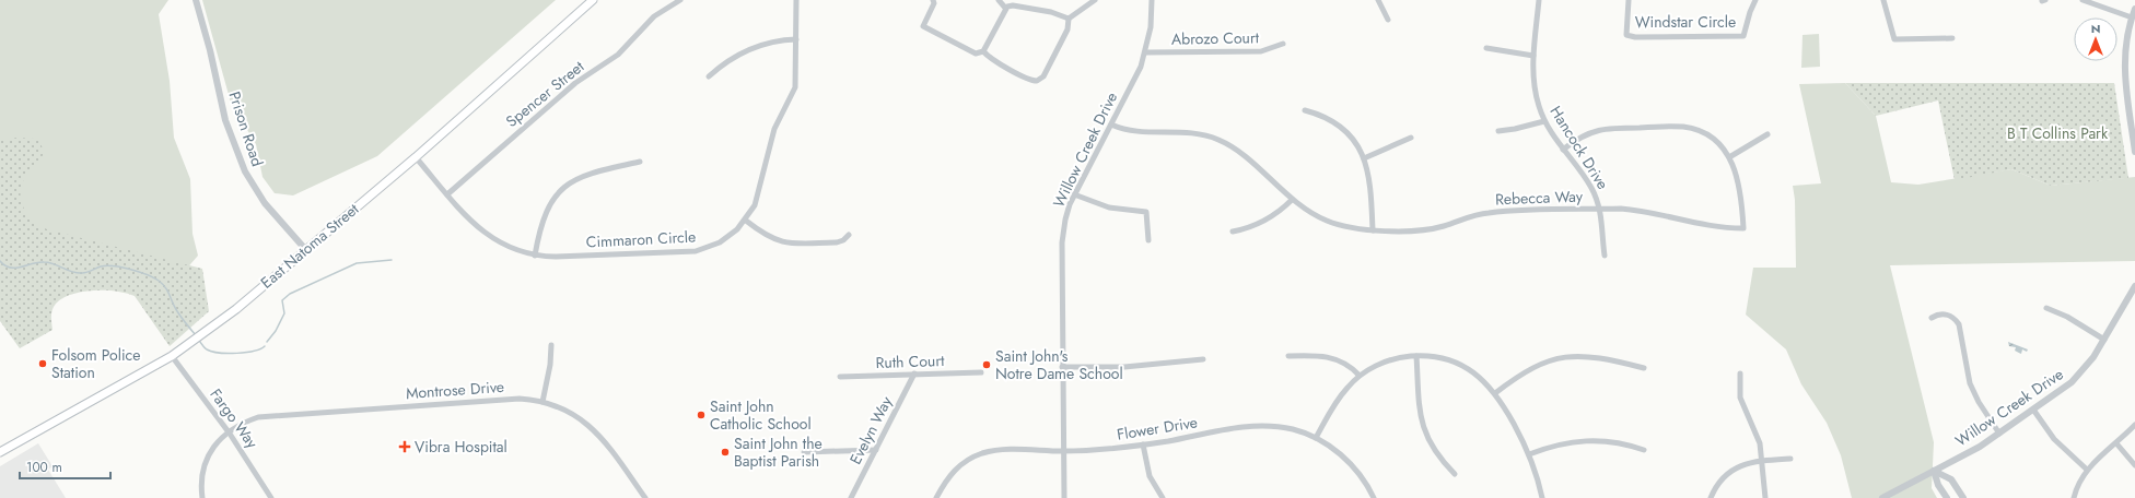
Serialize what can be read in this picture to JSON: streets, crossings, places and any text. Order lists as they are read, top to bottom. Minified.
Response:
{"streets":{"main road":["East Natoma Street"],"street":["Windstar Circle","Abrozo Court","Spencer Street","Prison Road","Hancock Drive","Willow Creek Drive","Rebecca Way","Cimmaron Circle","Ruth Court","Montrose Drive","Fargo Way","Flower Drive","Evelyn Way"]},"crossings":[["Abrozo Court","Willow Creek Drive"],["Spencer Street","Cimmaron Circle"],["Prison Road","East Natoma Street"],["Hancock Drive","Rebecca Way"],["Willow Creek Drive","Rebecca Way"],["Willow Creek Drive","Flower Drive"],["Cimmaron Circle","East Natoma Street"],["East Natoma Street","Fargo Way"],["Ruth Court","Evelyn Way"],["Montrose Drive","Fargo Way"]],"parks":["B T Collins Park"],"places":{"other":["Folsom Police Station","Saint John's Notre Dame School","Saint John Catholic School","Saint John the Baptist Parish"],"health":["Vibra Hospital"]},"scale_bar":"100 m","north":"top"}
